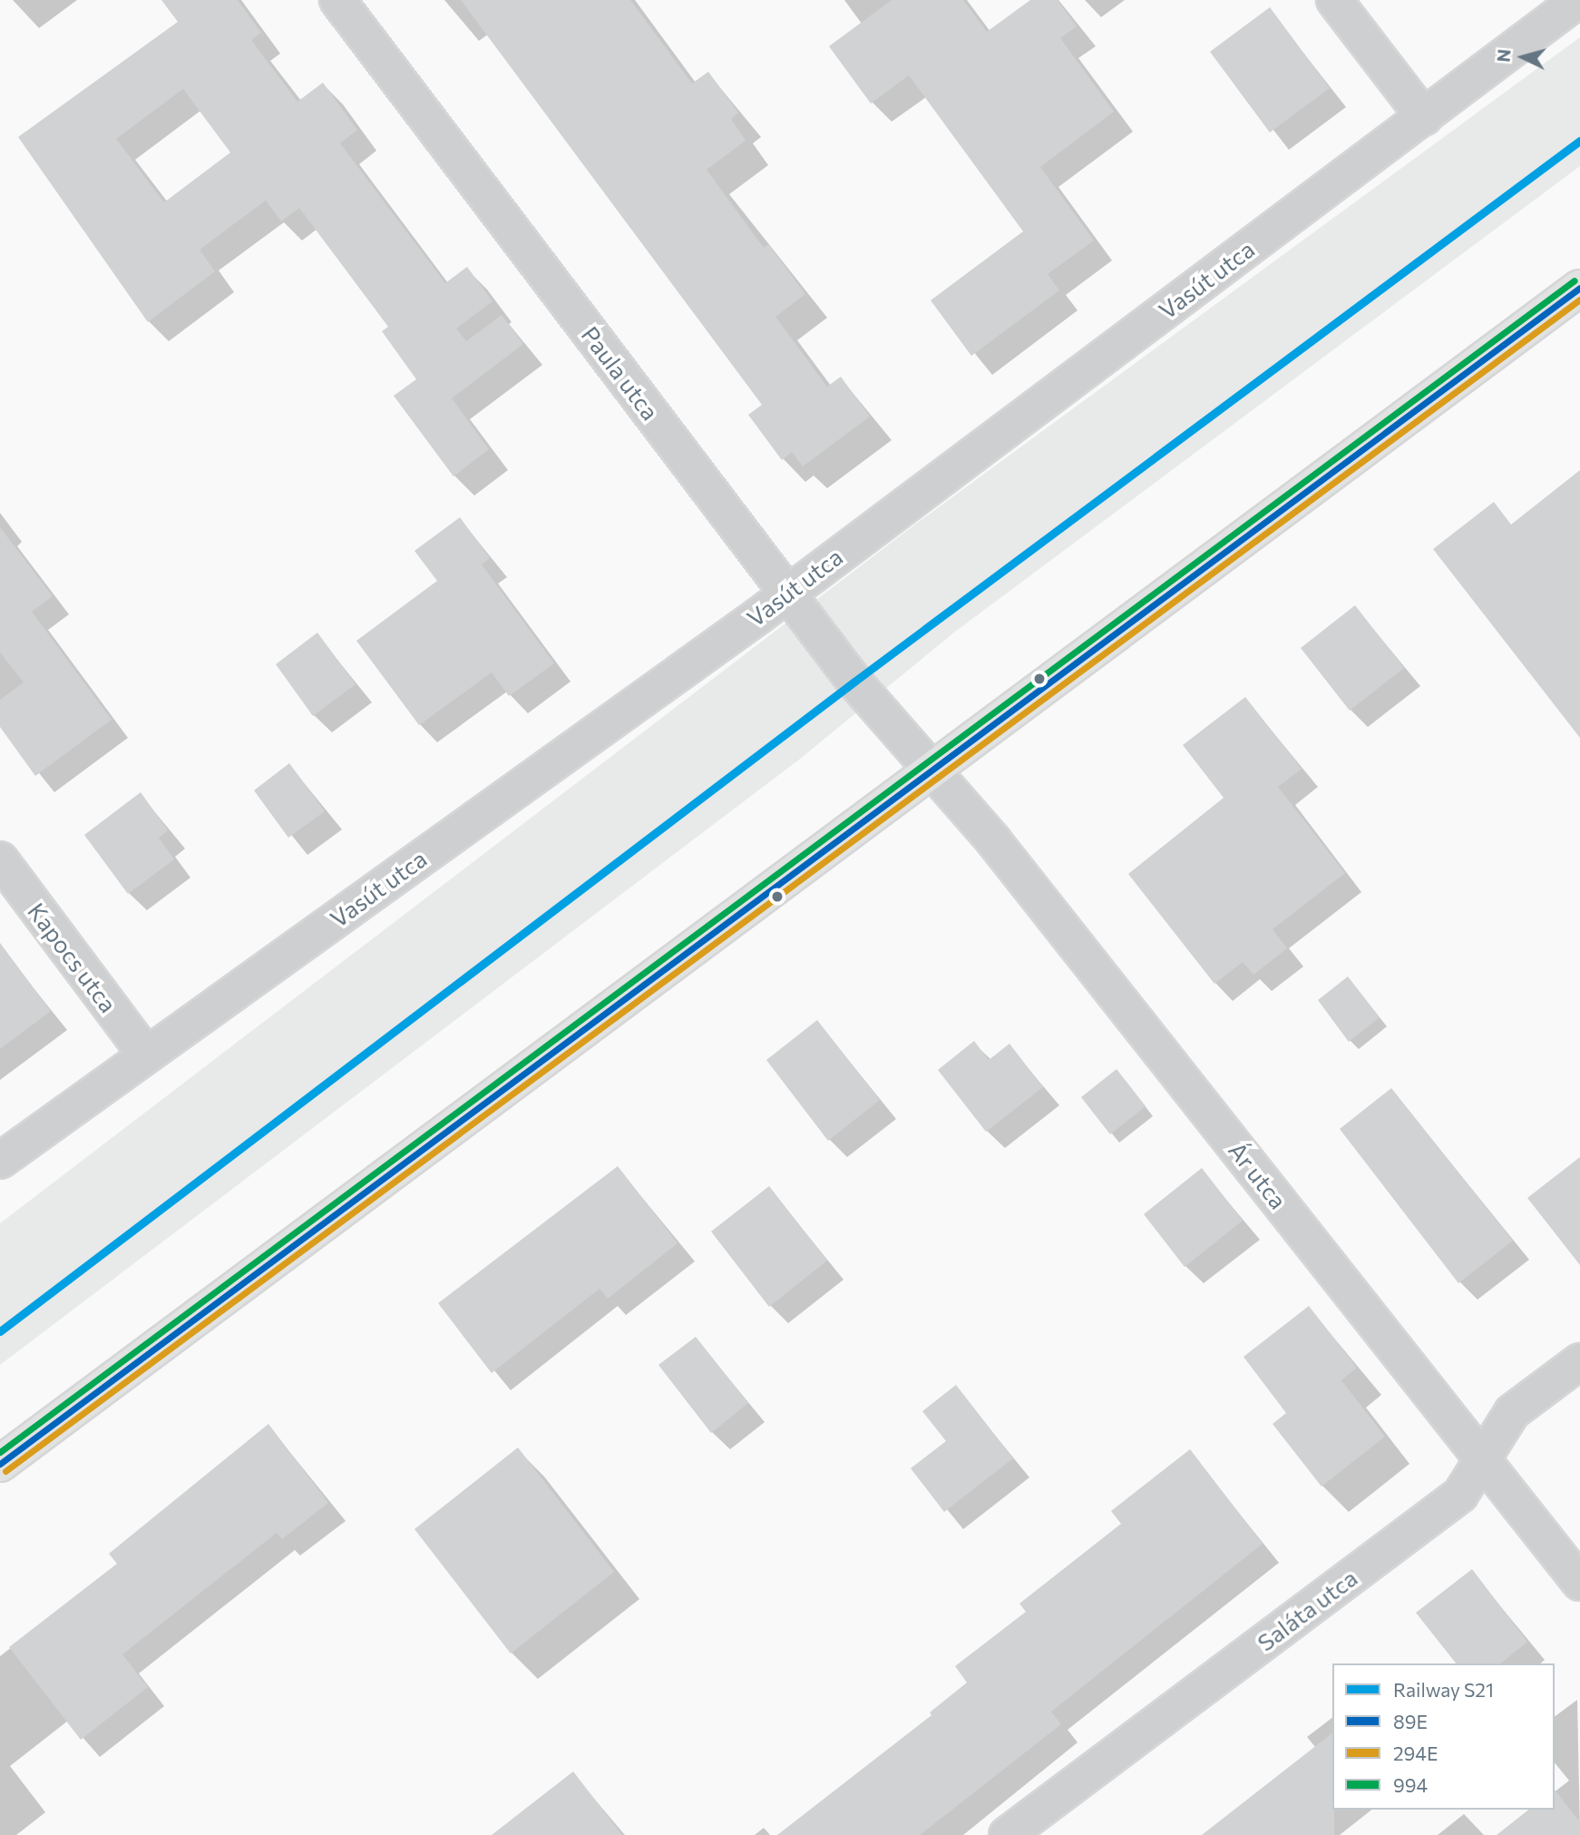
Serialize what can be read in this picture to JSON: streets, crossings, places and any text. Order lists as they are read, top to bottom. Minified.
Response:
{"streets":{"street":["Vasút utca","Paula utca","Kapocs utca","Ár utca","Saláta utca"]},"crossings":[["Vasút utca","Paula utca"],["Vasút utca","Kapocs utca"],["Paula utca","Ár utca"],["Ár utca","Saláta utca"]],"lines":["rail line S21","transit line 994","transit line 89E","transit line 294E"],"legend":["Railway S21","89E","294E","994"],"north":"left"}
